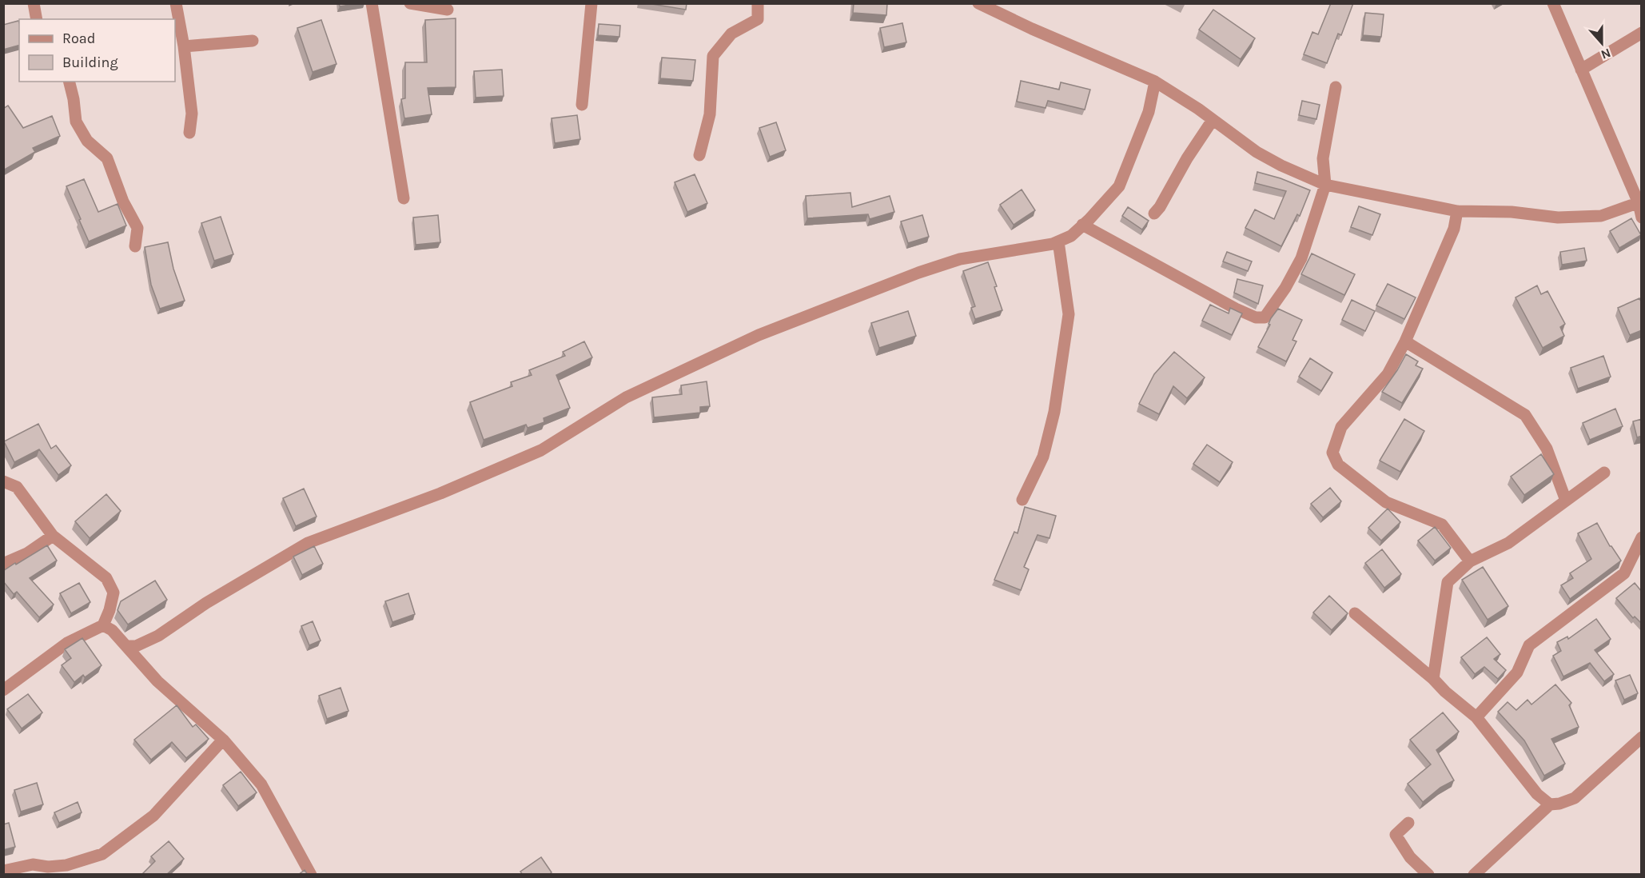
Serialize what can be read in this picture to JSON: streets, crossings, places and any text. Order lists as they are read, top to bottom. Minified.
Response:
{"legend":["Road","Building"],"north":"bottom"}
